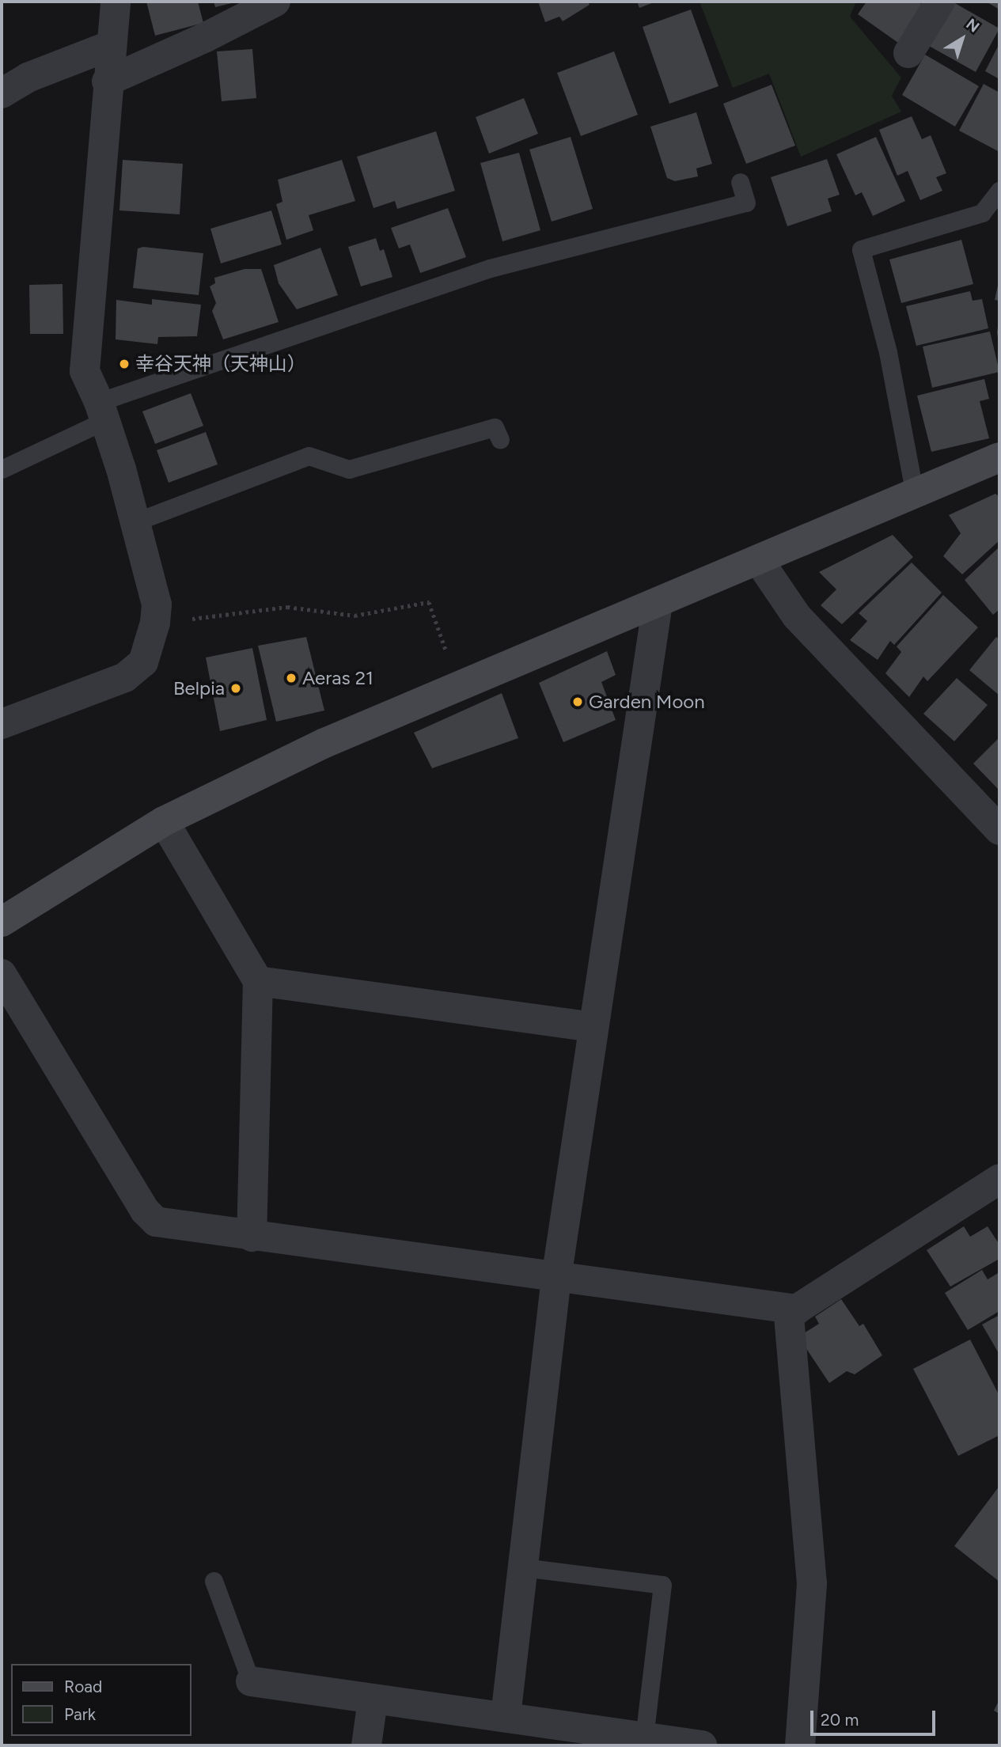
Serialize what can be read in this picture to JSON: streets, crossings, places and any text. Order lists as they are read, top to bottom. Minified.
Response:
{"places":["幸谷天神（天神山）","Aeras 21","Belpia","Garden Moon"],"legend":["Road","Park"],"scale_bar":"20 m","north":"top right"}
